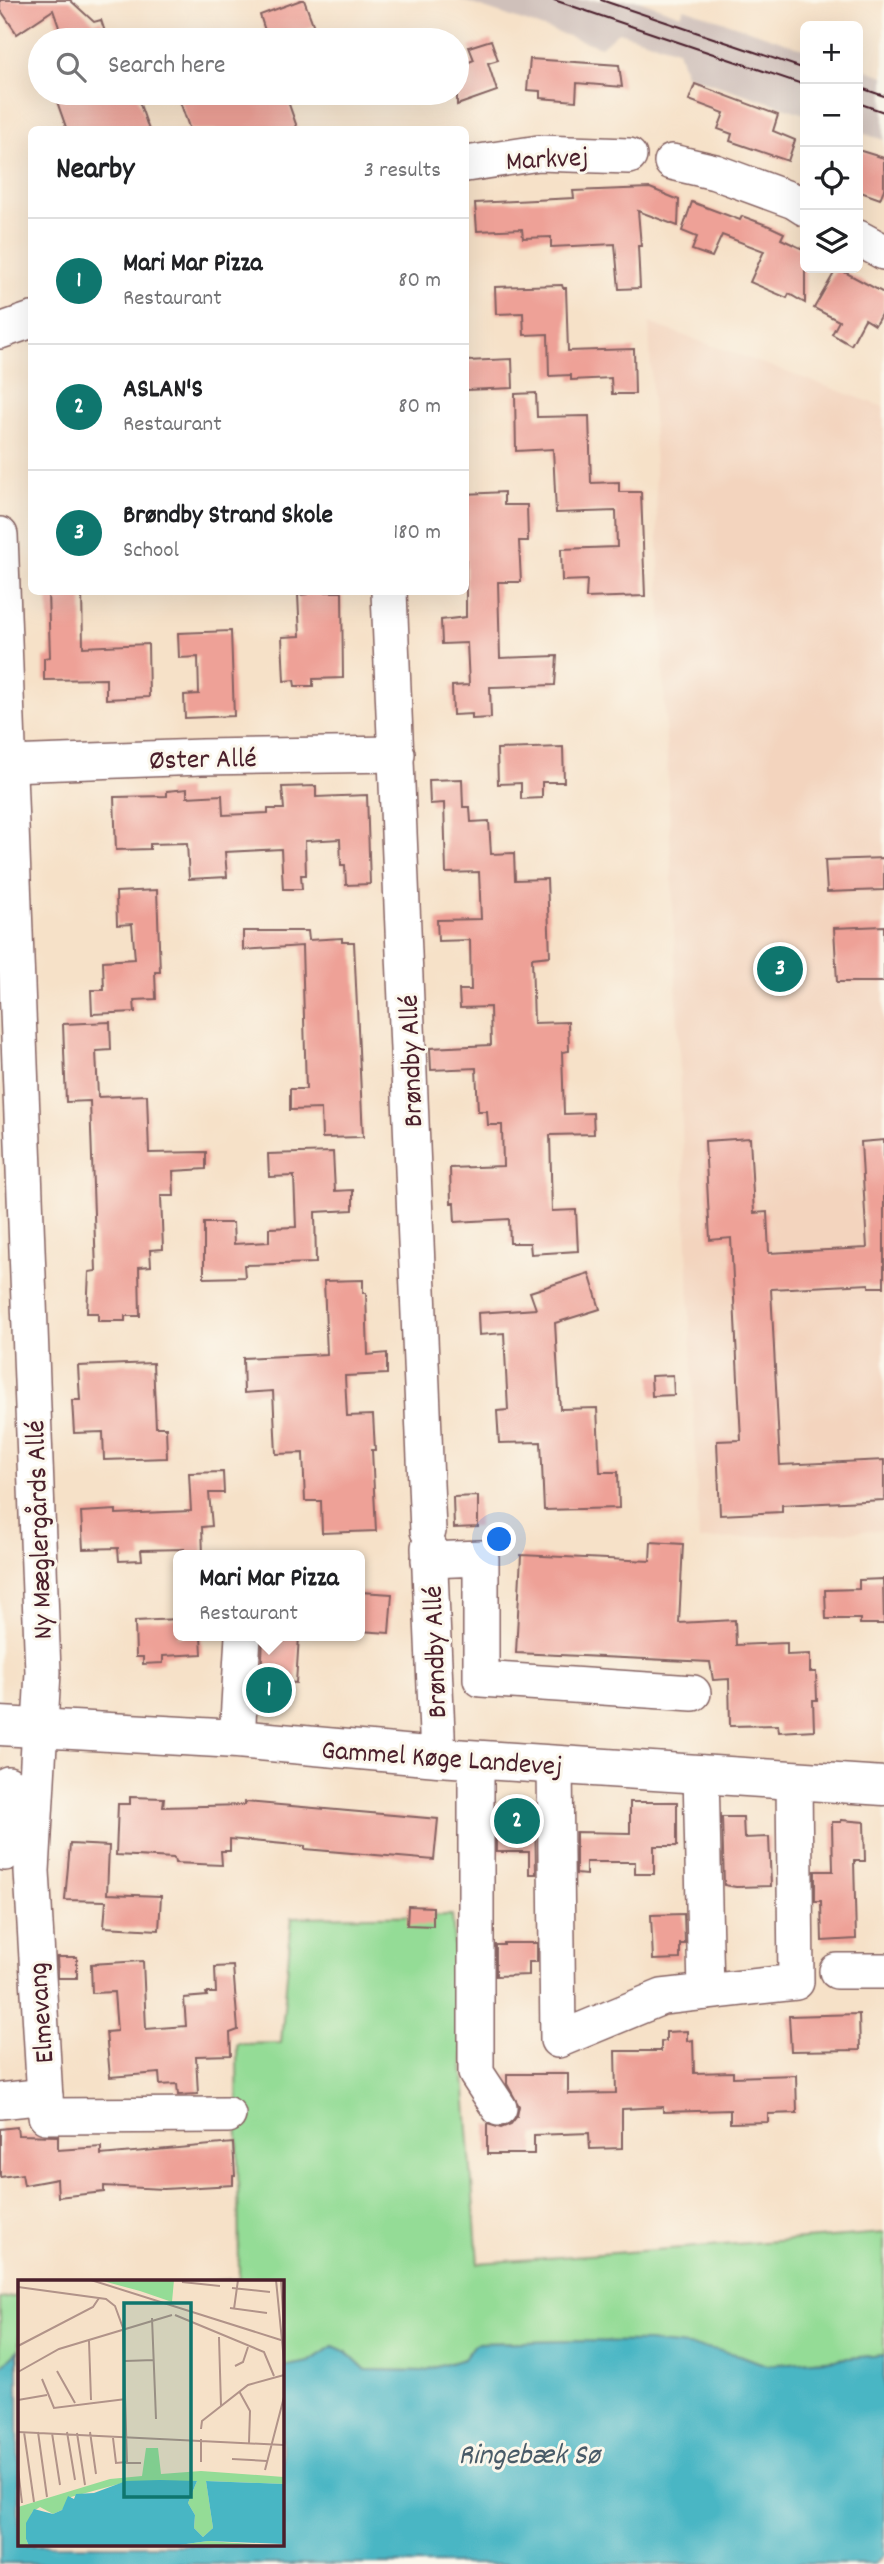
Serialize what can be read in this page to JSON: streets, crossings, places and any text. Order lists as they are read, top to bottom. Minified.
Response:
{"streets":{"main road":["Gammel Køge Landevej"],"street":["Markvej","Øster Allé","Brøndby Allé","Ny Mæglergårds Allé","Elmevang"]},"crossings":[["Øster Allé","Brøndby Allé"],["Øster Allé","Ny Mæglergårds Allé"],["Brøndby Allé","Gammel Køge Landevej"],["Ny Mæglergårds Allé","Gammel Køge Landevej"],["Ny Mæglergårds Allé","Elmevang"],["Gammel Køge Landevej","Elmevang"]],"water":["Ringebæk Sø"],"page":{"map_buttons":["+","−"],"search":"Search here","heading":["Nearby","3 results"],"list":[{"mark":"1","name":"Mari Mar Pizza","note":"Restaurant","value":"80 m"},{"mark":"2","name":"ASLAN'S","note":"Restaurant","value":"80 m"},{"mark":"3","name":"Brøndby Strand Skole","note":"School","value":"180 m"}],"pins":["3","1","2"],"popup":["Mari Mar Pizza","Restaurant"]}}
